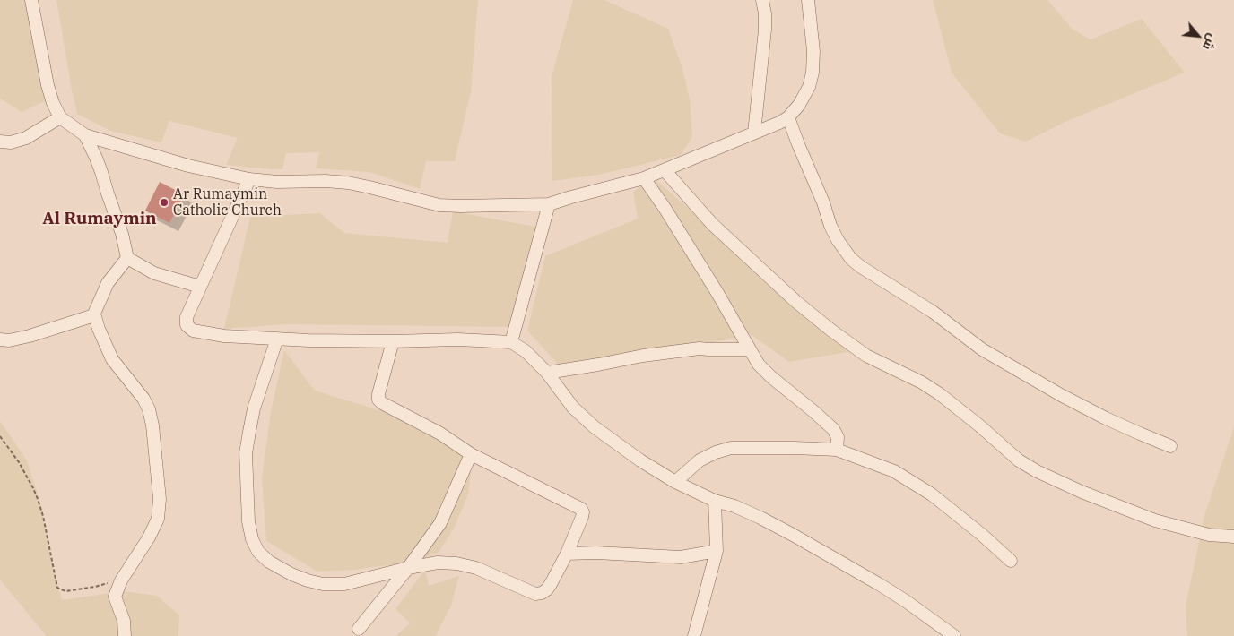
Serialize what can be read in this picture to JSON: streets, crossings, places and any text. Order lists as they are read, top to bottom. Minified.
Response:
{"districts":["Al Rumaymin"],"places":["Ar Rumaymin Catholic Church"],"north":"bottom right"}
